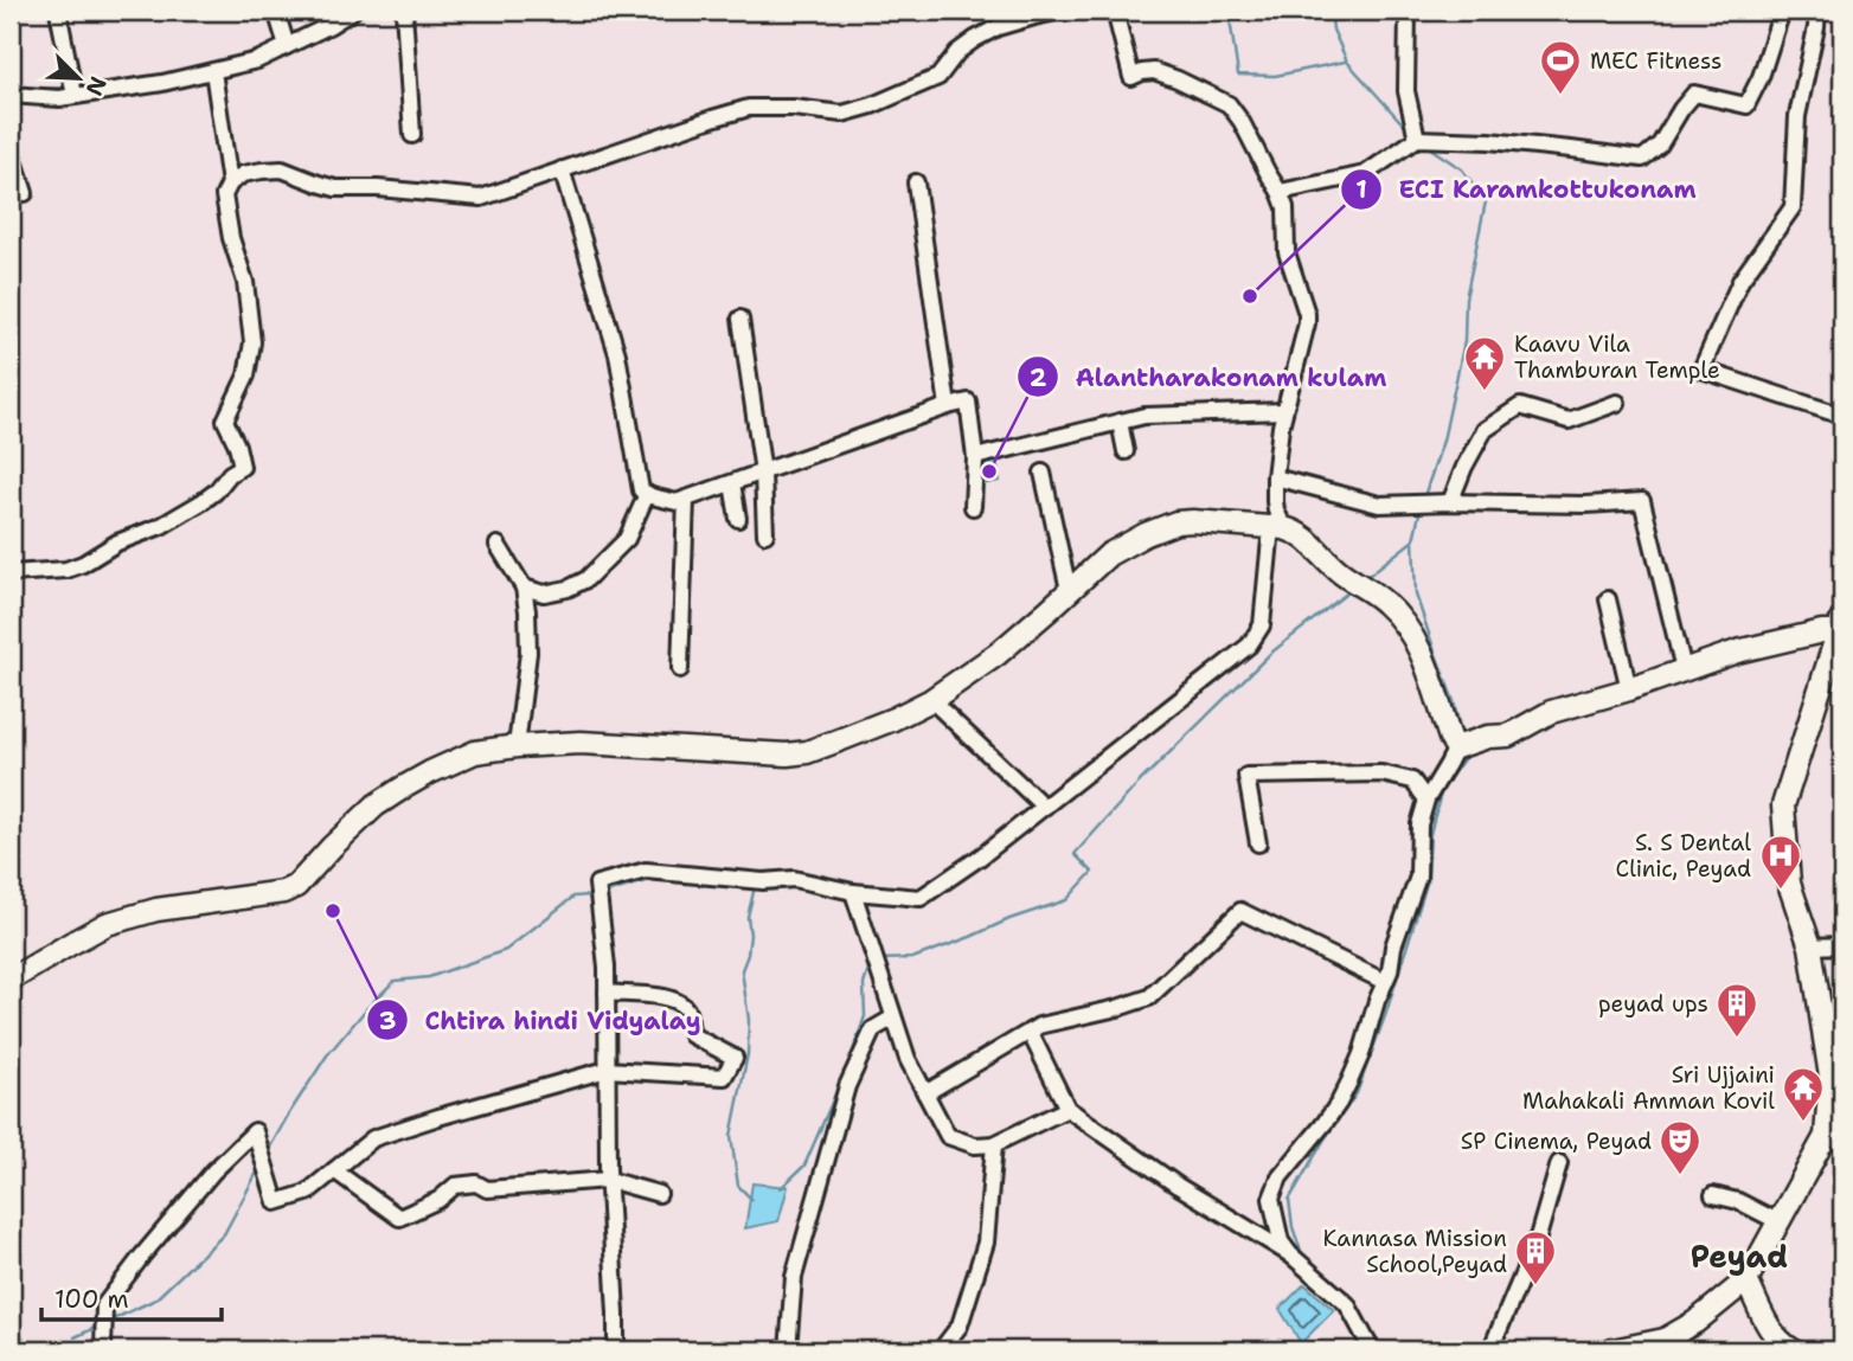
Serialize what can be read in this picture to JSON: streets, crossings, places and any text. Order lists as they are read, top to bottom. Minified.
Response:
{"districts":["Peyad"],"places":{"sports":["MEC Fitness"],"other":["ECI Karamkottukonam","Alantharakonam kulam","Chtira hindi Vidyalay"],"temple":["Kaavu Vila Thamburan Temple","Sri Ujjaini Mahakali Amman Kovil"],"hospital":["S. S Dental Clinic, Peyad"],"building":["peyad ups","Kannasa Mission School,Peyad"],"theatre":["SP Cinema, Peyad"]},"scale_bar":"100 m","north":"bottom right"}
